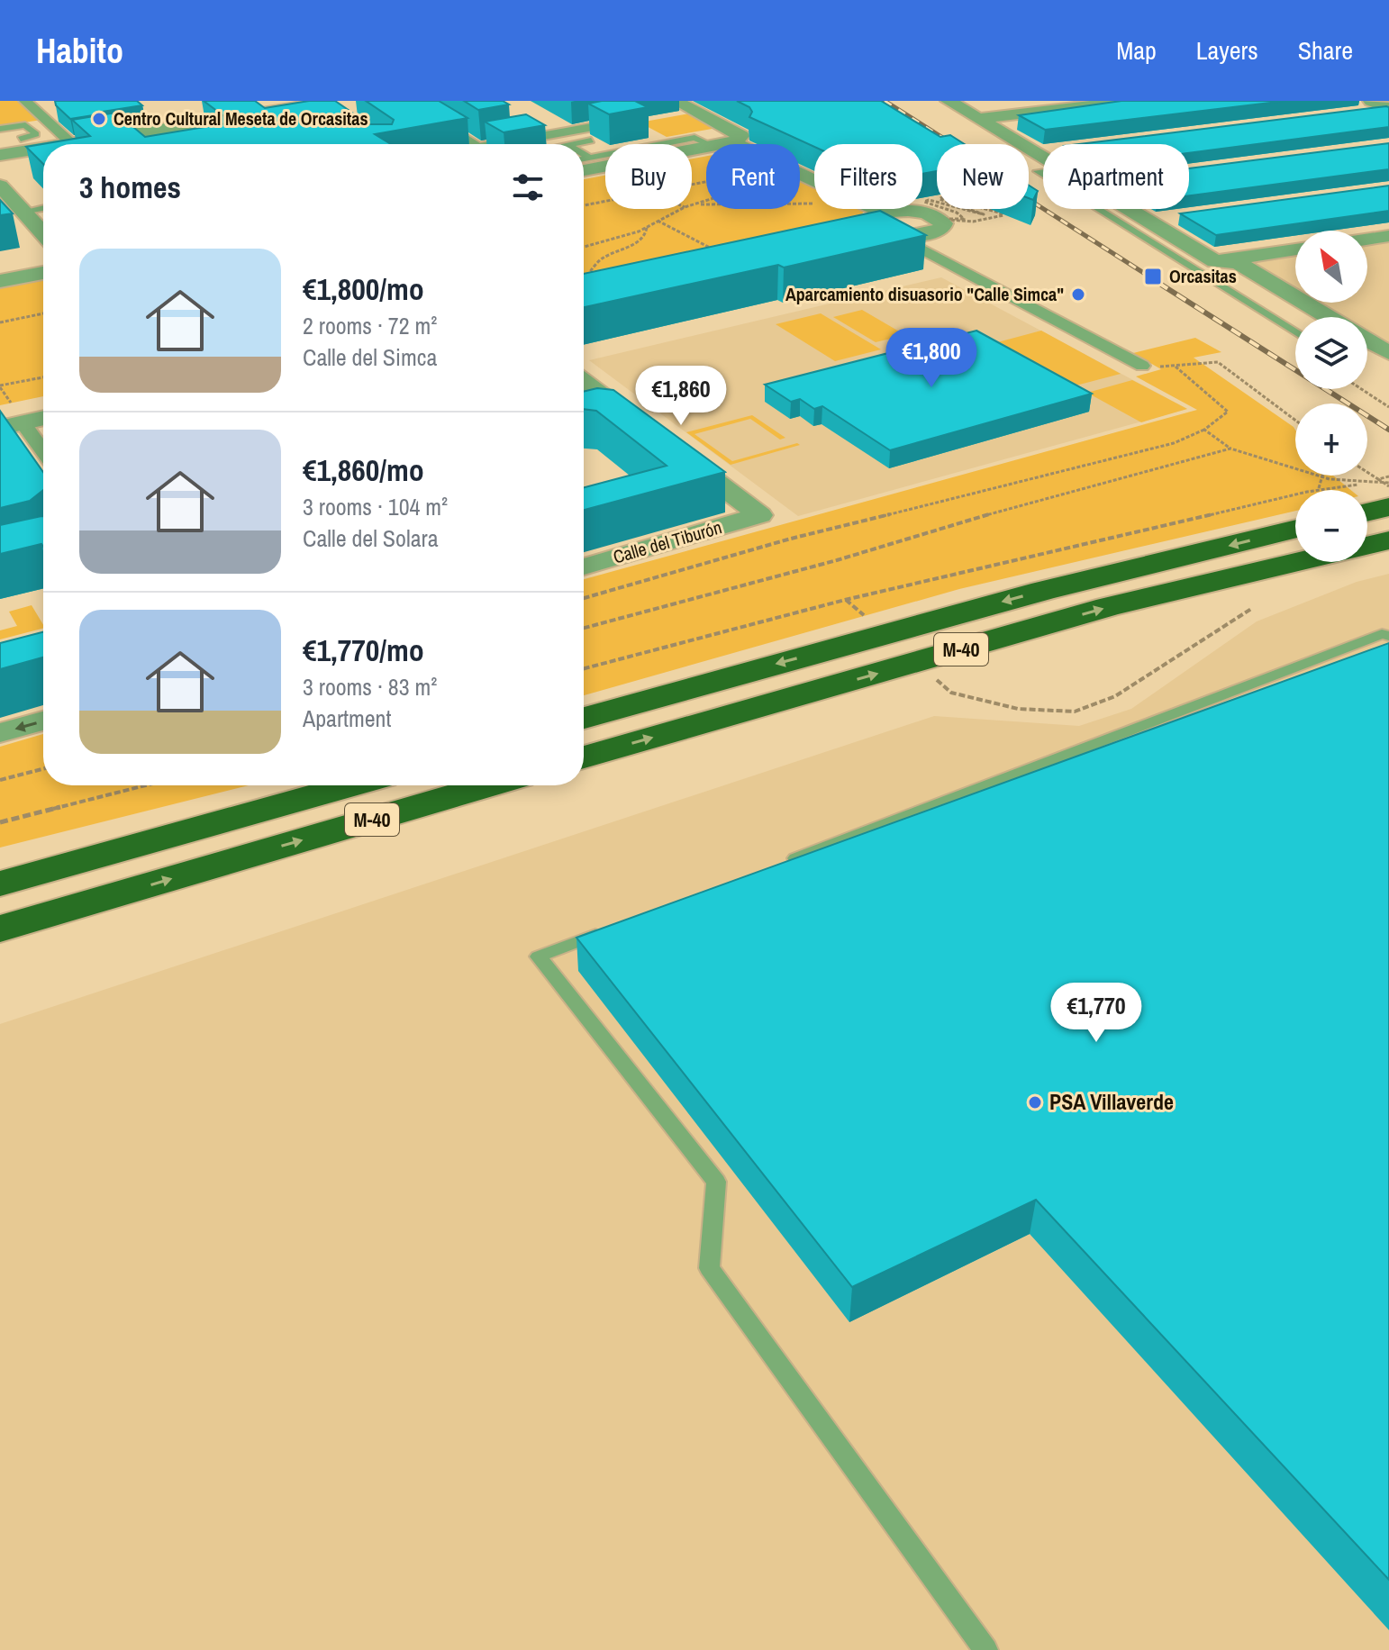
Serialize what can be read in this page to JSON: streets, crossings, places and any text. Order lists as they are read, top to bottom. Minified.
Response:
{"streets":{"highway":["M-40"],"street":["Calle del Tiburón"]},"places":{"other":["Centro Cultural Meseta de Orcasitas","Aparcamiento disuasorio \"Calle Simca\"","PSA Villaverde"],"transit":["Orcasitas"]},"north":"top left","page":{"header":"Habito","nav":["Map","Layers","Share"],"chip":["Buy","Rent","Filters","New","Apartment"],"heading":"3 homes","map_buttons":["+","−"],"list":[{"name":"€1,800/mo","note":"2 rooms · 72 m² · Calle del Simca"},{"name":"€1,860/mo","note":"3 rooms · 104 m² · Calle del Solara"},{"name":"€1,770/mo","note":"3 rooms · 83 m² · Apartment"}],"price":["€1,800","€1,860","€1,770"]}}
